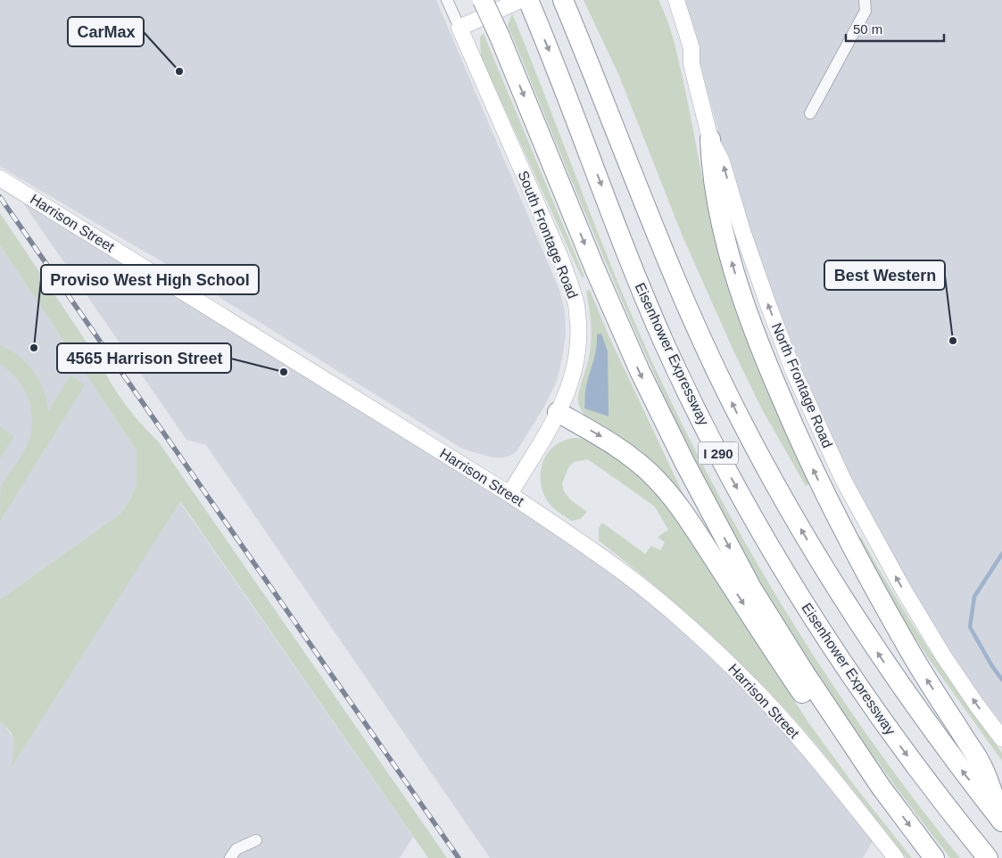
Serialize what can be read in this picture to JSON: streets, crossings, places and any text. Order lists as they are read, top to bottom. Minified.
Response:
{"streets":{"highway":["Eisenhower Expressway","I 290"],"main road":["Harrison Street","South Frontage Road","North Frontage Road"]},"crossings":[["Harrison Street","South Frontage Road"]],"one_way":["North Frontage Road"],"places":["CarMax","Best Western","Proviso West High School","4565 Harrison Street"],"scale_bar":"50 m"}
